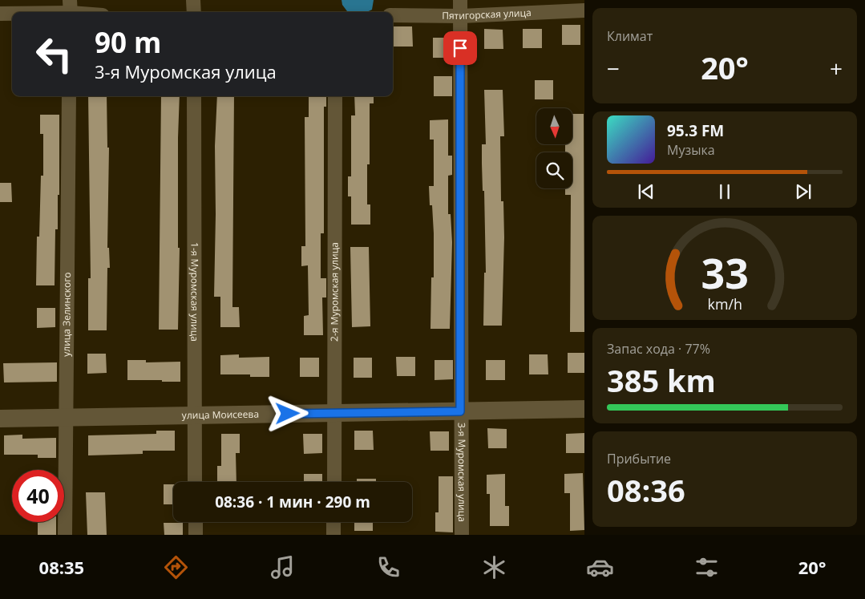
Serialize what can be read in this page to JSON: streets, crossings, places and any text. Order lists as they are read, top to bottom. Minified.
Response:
{"streets":{"street":["Пятигорская улица","1-я Муромская улица","2-я Муромская улица","улица Зелинского","улица Моисеева","3-я Муромская улица"]},"crossings":[["Пятигорская улица","3-я Муромская улица"],["1-я Муромская улица","улица Моисеева"],["2-я Муромская улица","улица Моисеева"],["улица Зелинского","улица Моисеева"],["улица Моисеева","3-я Муромская улица"]],"north":"bottom","page":{"tile":["Климат",["Запас хода · 77%","385 km"],["Прибытие","08:36"]],"turn":["90 m","3-я Муромская улица"],"heat":["−","20°","+"],"song":["95.3 FM","Музыка"],"limit":"40","trip":"08:36 · 1 мин · 290 m","tabs":["08:35","20°"],"gauge":["33","km/h"]}}
